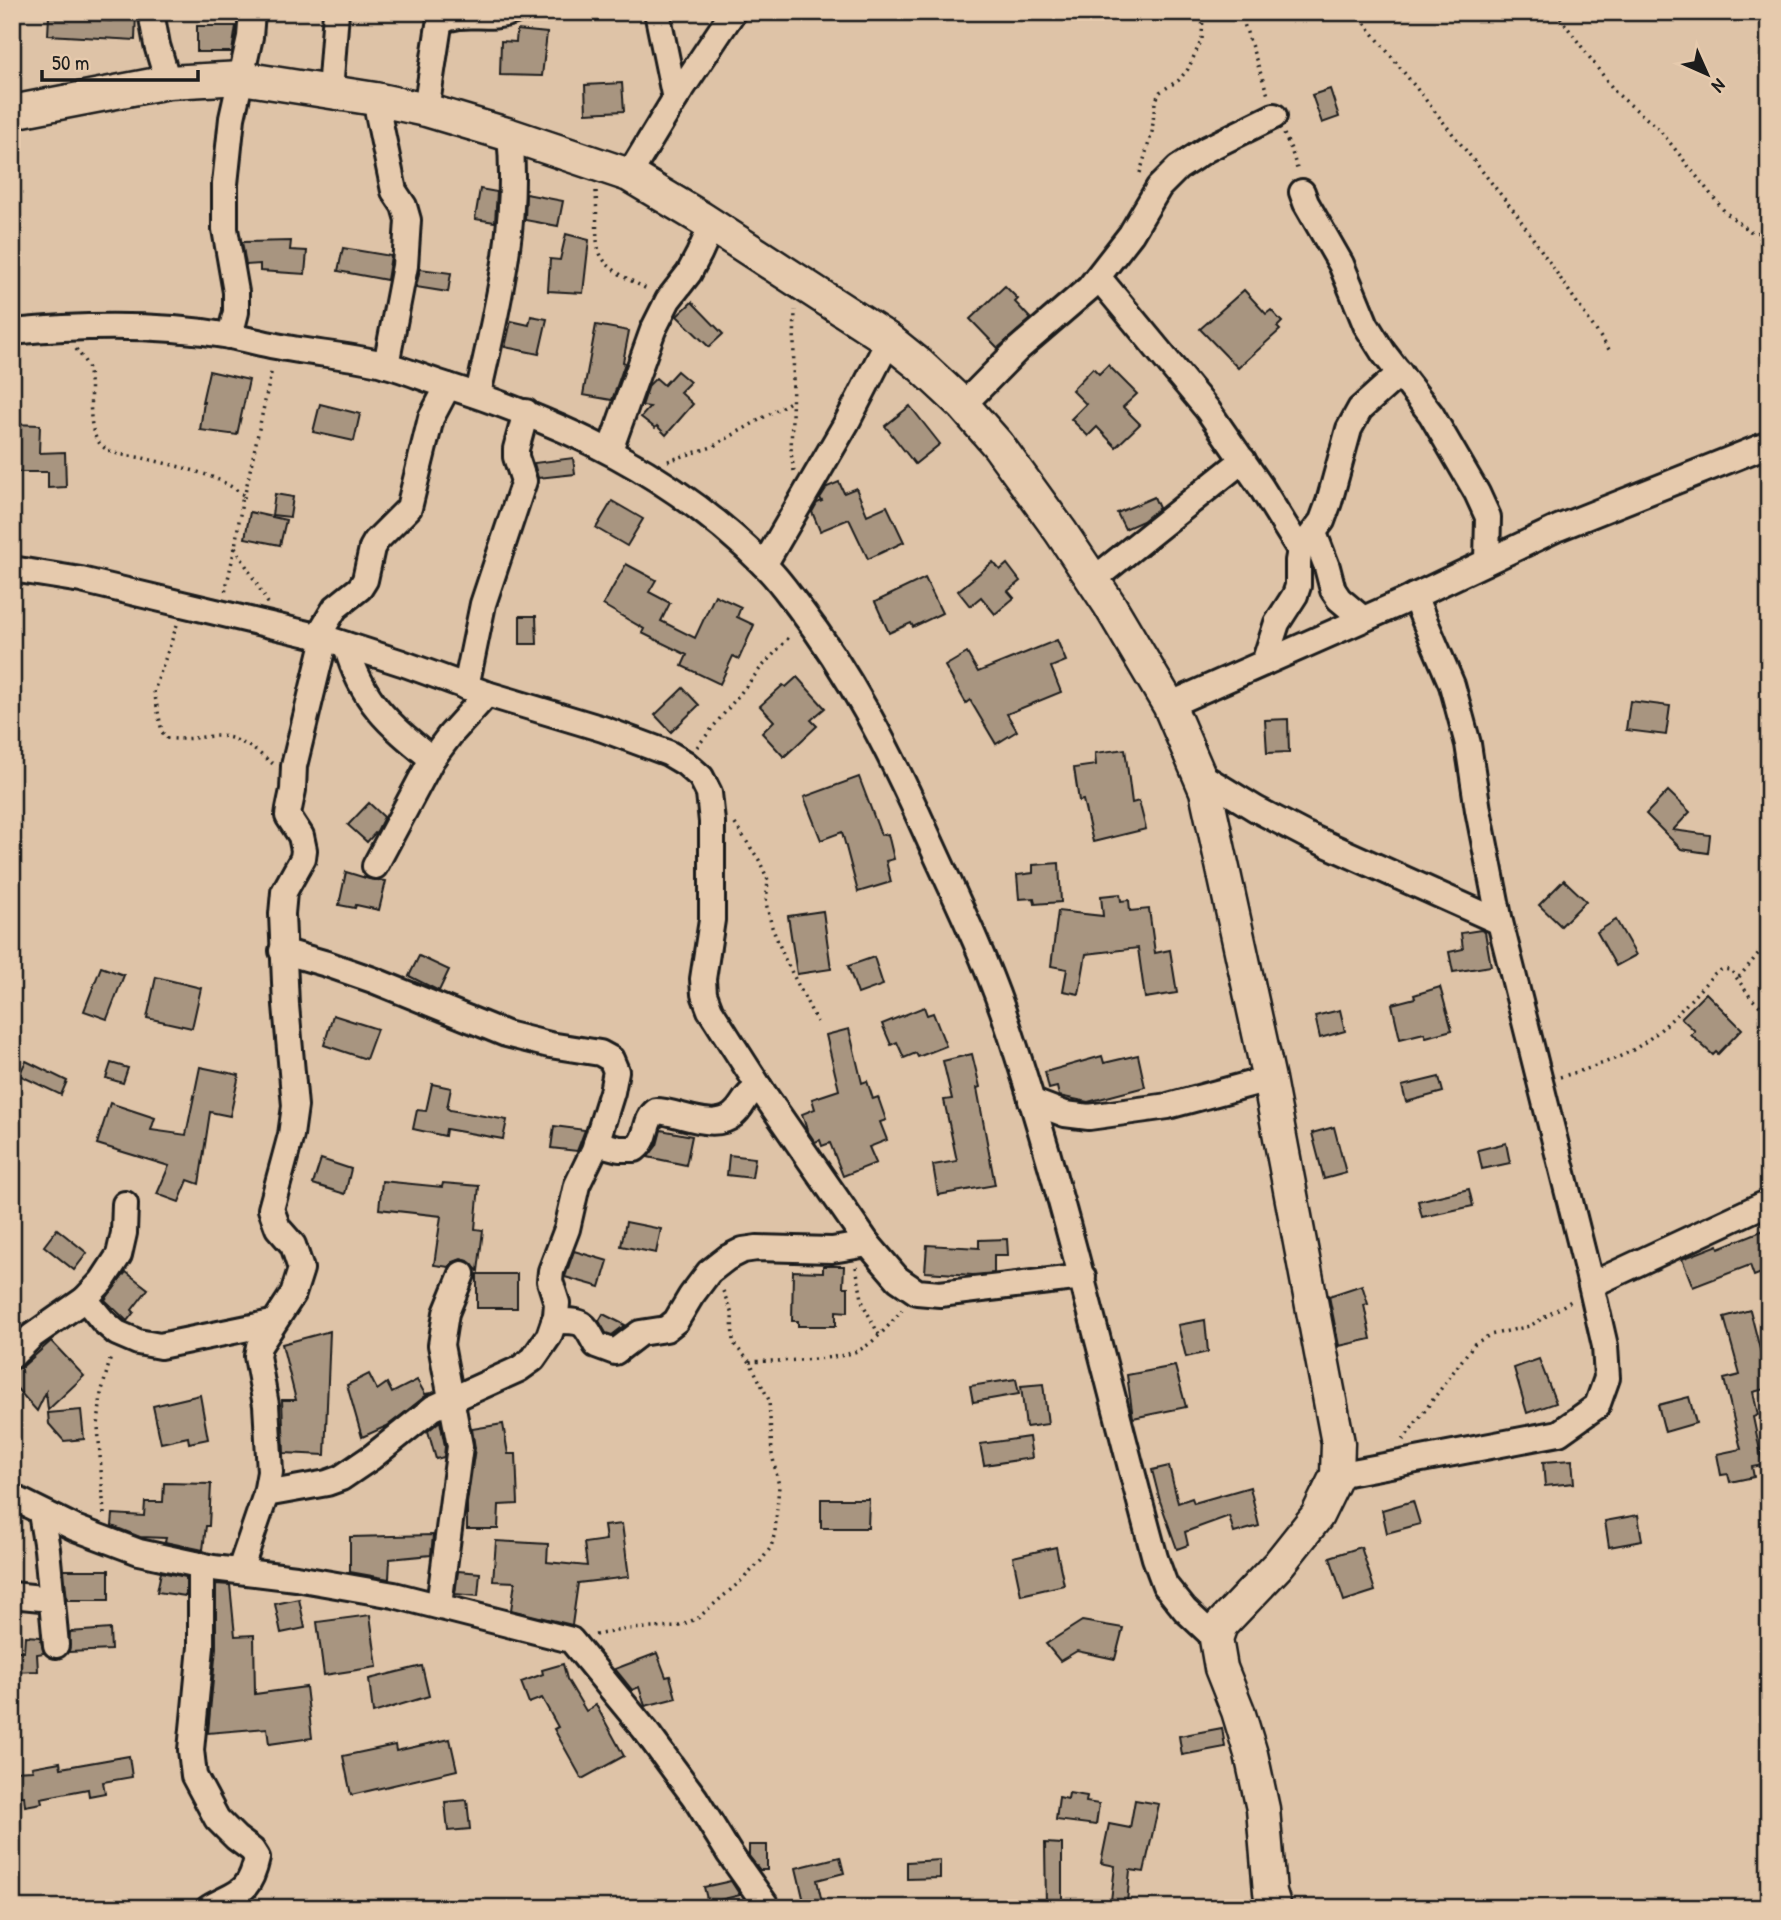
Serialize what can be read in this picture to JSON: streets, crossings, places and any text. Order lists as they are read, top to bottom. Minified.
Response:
{"scale_bar":"50 m","north":"bottom right"}
